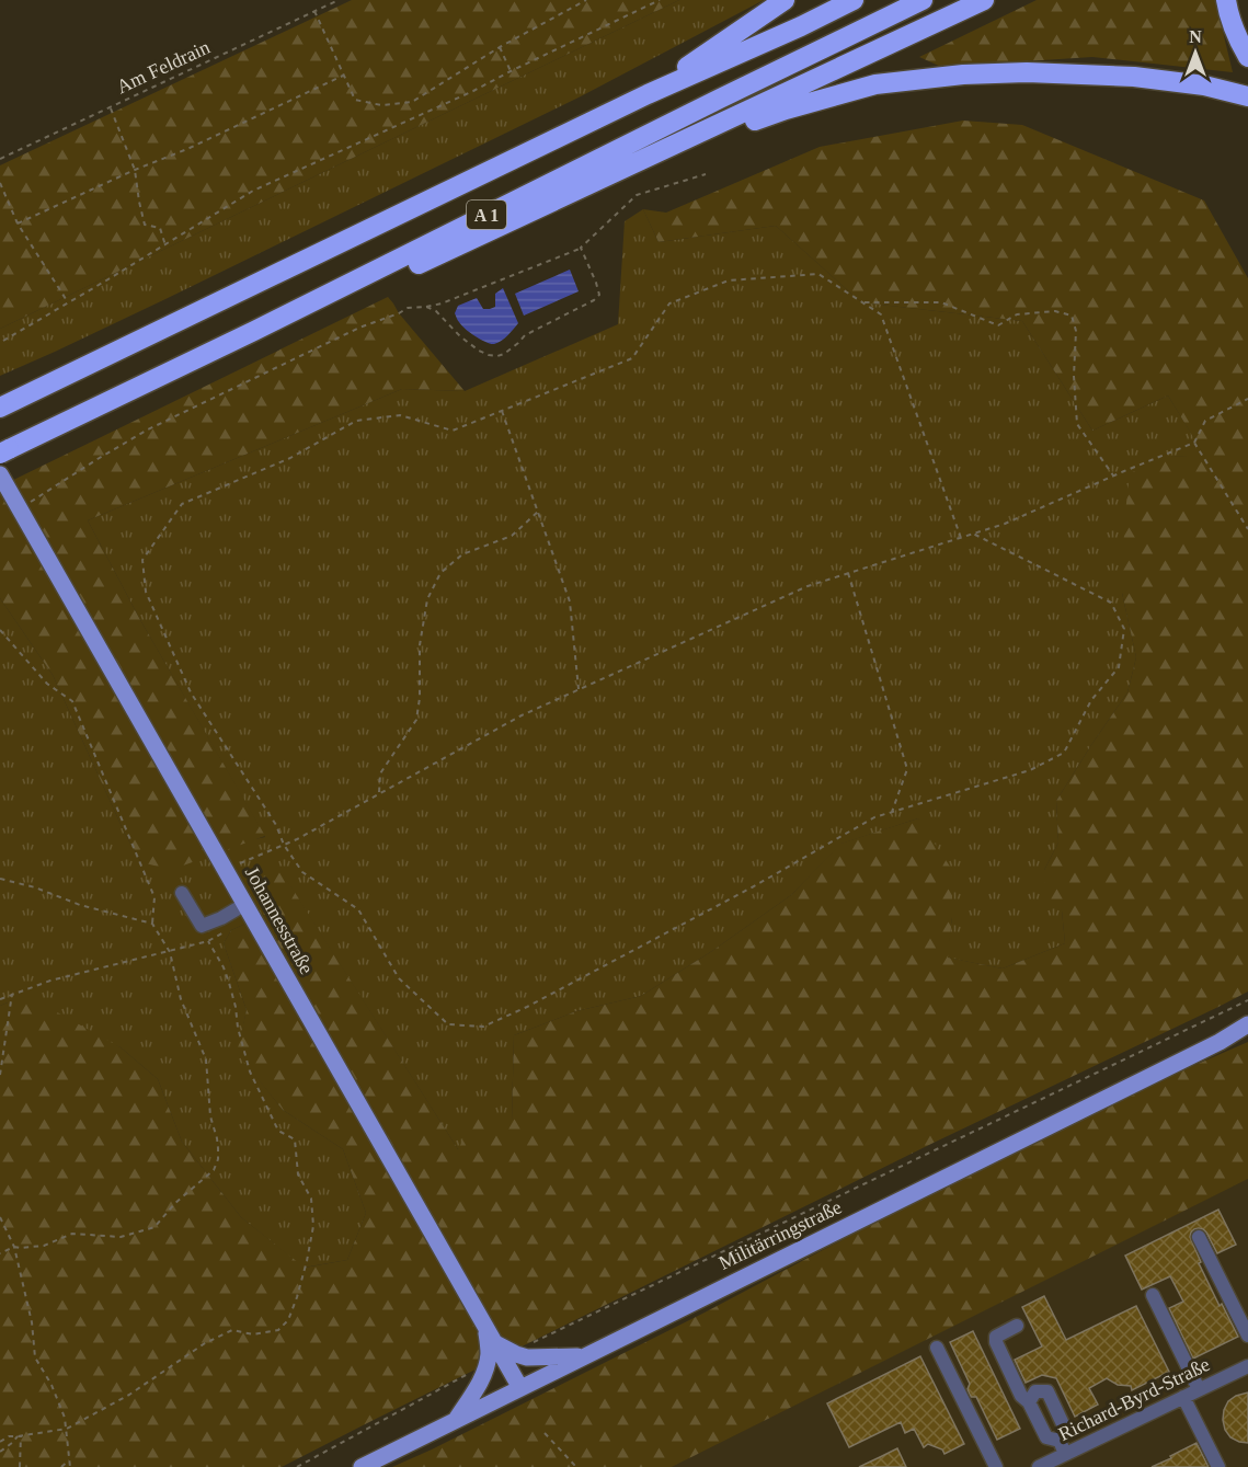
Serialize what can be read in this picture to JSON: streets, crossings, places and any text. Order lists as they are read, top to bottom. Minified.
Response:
{"streets":{"highway":["A 1"],"main road":["Johannesstraße","Militärringstraße"],"street":["Richard-Byrd-Straße"],"path":["Am Feldrain"]},"crossings":[["Johannesstraße","Militärringstraße"]],"north":"top"}
